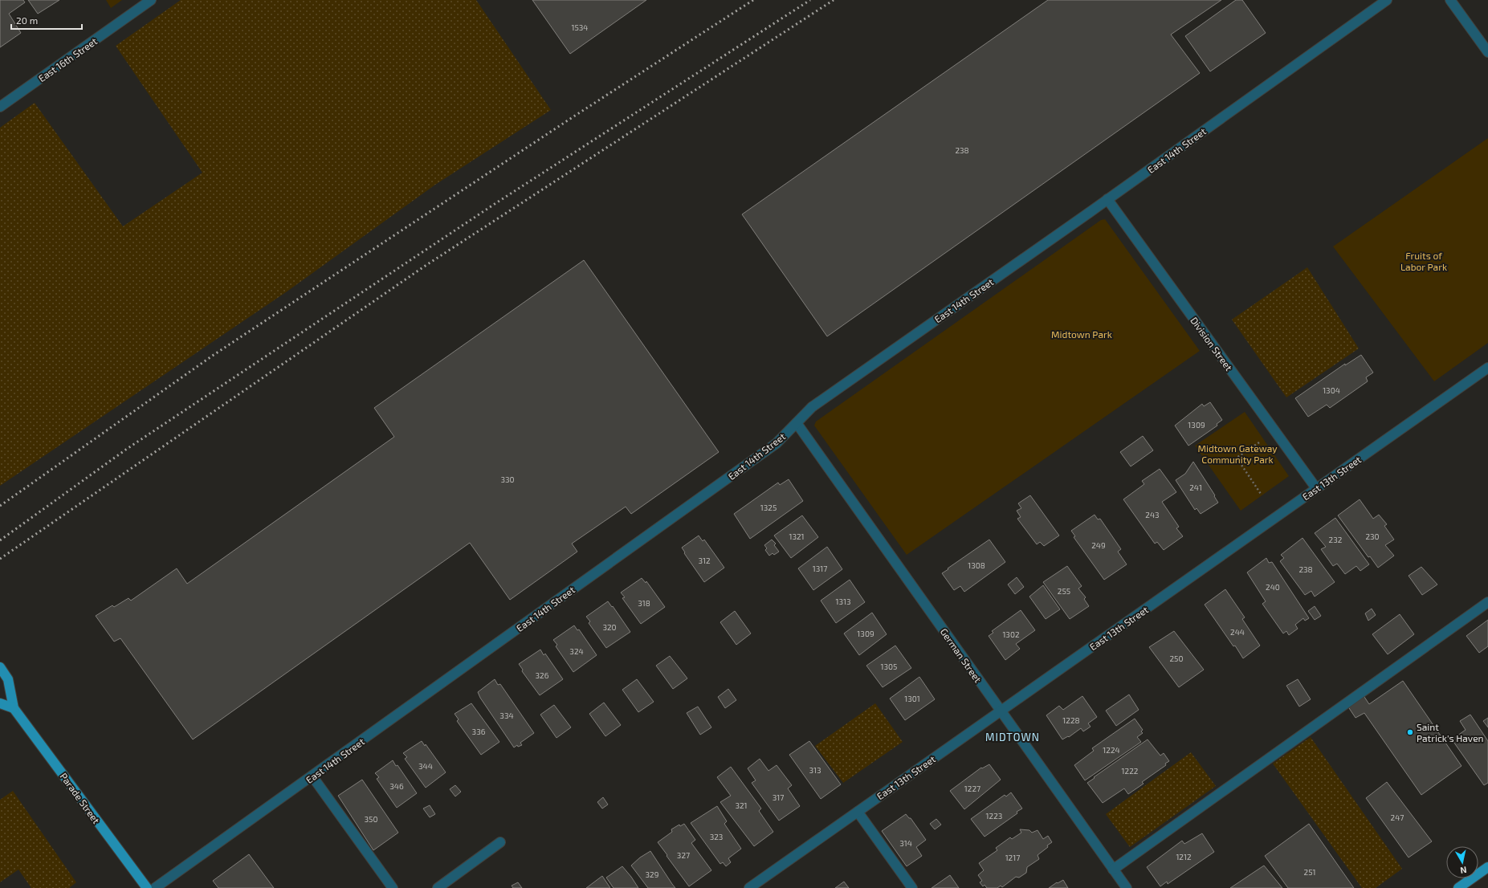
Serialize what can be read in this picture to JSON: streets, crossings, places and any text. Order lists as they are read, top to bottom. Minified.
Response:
{"streets":{"main road":["Parade Street"],"street":["East 16th Street","East 14th Street","Division Street","East 13th Street","German Street"]},"crossings":[["East 14th Street","Division Street"],["East 14th Street","German Street"],["Division Street","East 13th Street"],["East 13th Street","German Street"]],"districts":["MIDTOWN"],"parks":["Fruits of Labor Park","Midtown Park","Midtown Gateway Community Park"],"places":["Saint Patrick's Haven"],"house_numbers":["1534","238","1304","1309","330","241","1325","243","1321","230","232","249","312","1308","1317","238","240","255","1313","318","320","244","1309","1302","324","250","1305","326","1301","334","1228","336","1224","344","313","1222","346","1227","317","321","1223","247","350","323","314","327","1212","1217","251","329"],"scale_bar":"20 m","north":"bottom"}
